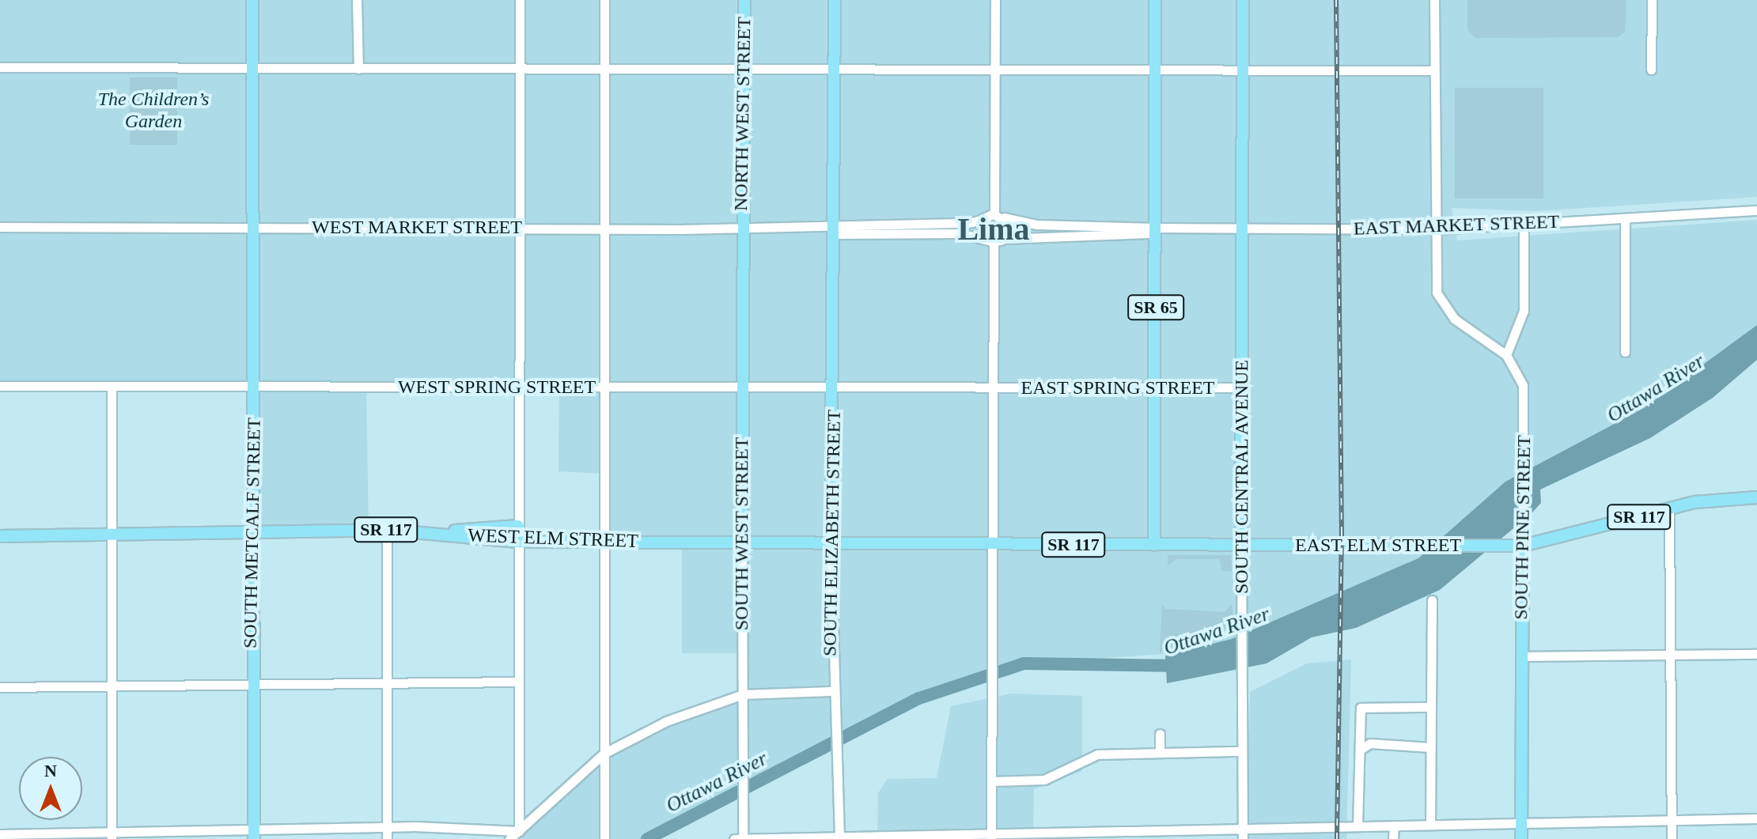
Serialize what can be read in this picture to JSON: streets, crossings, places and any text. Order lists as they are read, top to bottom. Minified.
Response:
{"streets":{"main road":["NORTH WEST STREET","SR 65","SOUTH CENTRAL AVENUE","SR 117","SOUTH PINE STREET","SOUTH METCALF STREET","SOUTH ELIZABETH STREET","SOUTH WEST STREET","WEST ELM STREET","EAST ELM STREET"],"street":["EAST MARKET STREET","WEST MARKET STREET","WEST SPRING STREET","EAST SPRING STREET"]},"crossings":[["NORTH WEST STREET","WEST MARKET STREET"],["NORTH WEST STREET","SOUTH WEST STREET"],["EAST MARKET STREET","WEST MARKET STREET"],["EAST MARKET STREET","SR 65"],["EAST MARKET STREET","SOUTH CENTRAL AVENUE"],["WEST MARKET STREET","SOUTH METCALF STREET"],["WEST MARKET STREET","SOUTH ELIZABETH STREET"],["WEST MARKET STREET","SOUTH WEST STREET"],["SR 65","EAST SPRING STREET"],["SR 65","EAST ELM STREET"],["WEST SPRING STREET","EAST SPRING STREET"],["WEST SPRING STREET","SOUTH METCALF STREET"],["WEST SPRING STREET","SOUTH ELIZABETH STREET"],["WEST SPRING STREET","SOUTH WEST STREET"],["EAST SPRING STREET","SOUTH CENTRAL AVENUE"],["SOUTH CENTRAL AVENUE","EAST ELM STREET"],["SOUTH PINE STREET","EAST ELM STREET"],["SOUTH METCALF STREET","WEST ELM STREET"],["SOUTH ELIZABETH STREET","WEST ELM STREET"],["SOUTH WEST STREET","WEST ELM STREET"],["WEST ELM STREET","EAST ELM STREET"]],"districts":["Lima"],"water":["Ottawa River"],"parks":["The Children’s Garden"],"north":"top"}
